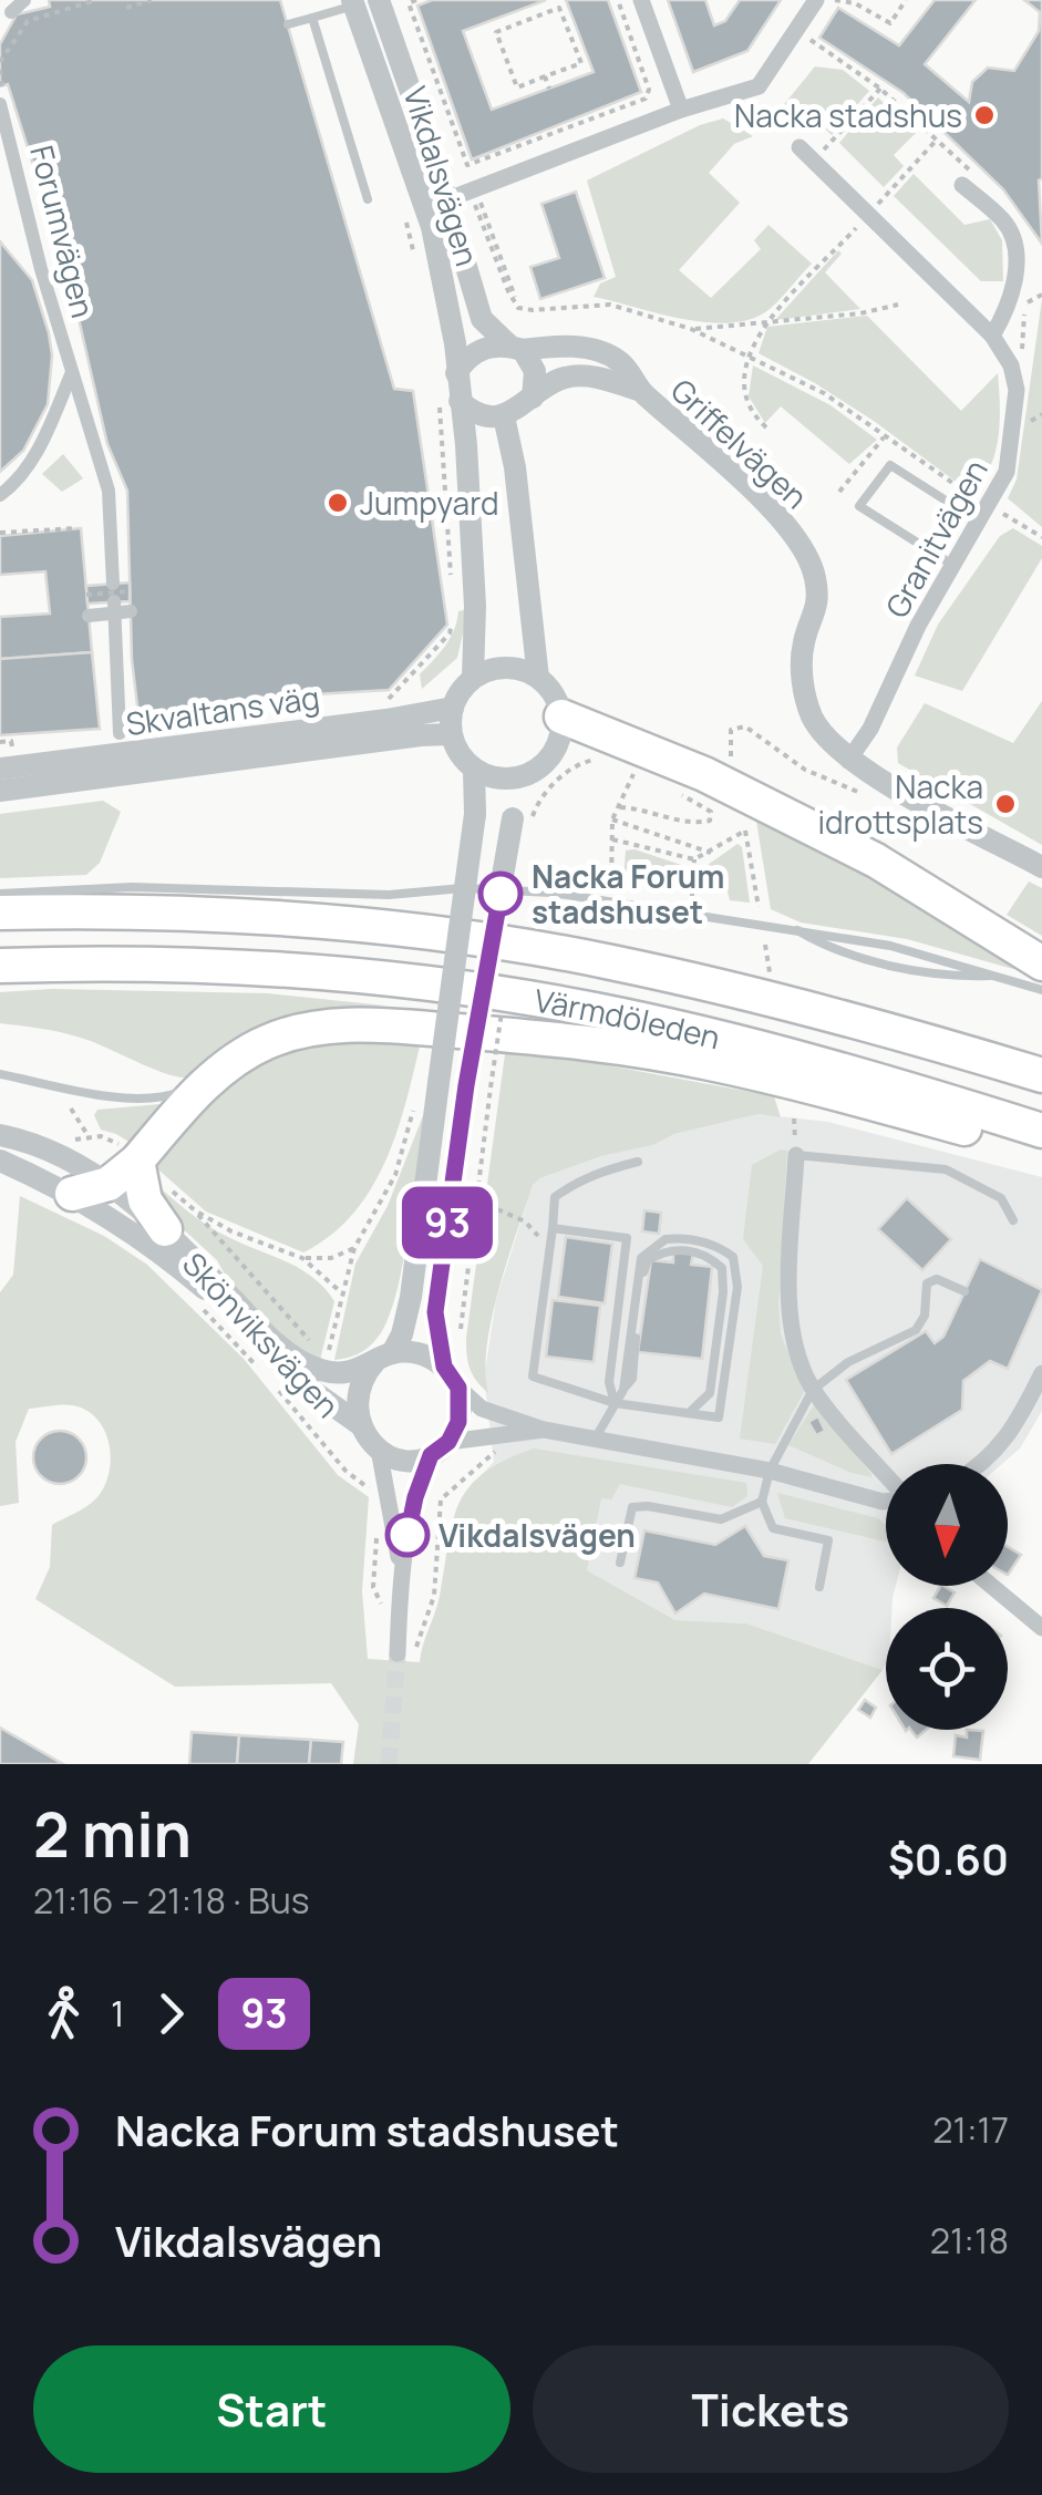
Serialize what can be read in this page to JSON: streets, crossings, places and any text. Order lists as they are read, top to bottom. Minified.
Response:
{"streets":{"highway":["Värmdöleden"],"street":["Vikdalsvägen","Forumvägen","Griffelvägen","Granitvägen","Skvaltans väg","Skönviksvägen"]},"crossings":[["Vikdalsvägen","Griffelvägen"],["Vikdalsvägen","Skvaltans väg"],["Griffelvägen","Granitvägen"]],"places":["Nacka stadshus","Jumpyard","Nacka idrottsplats","Nacka Forum stadshuset","Vikdalsvägen"],"lines":["bus line 93"],"north":"bottom","page":{"on_map":"93","heading":["2 min","21:16 – 21:18 · Bus","$0.60"],"legs":["1","93"],"list":[{"name":"Nacka Forum stadshuset","value":"21:17"},{"name":"Vikdalsvägen","value":"21:18"}],"buttons":["Start","Tickets"]}}
